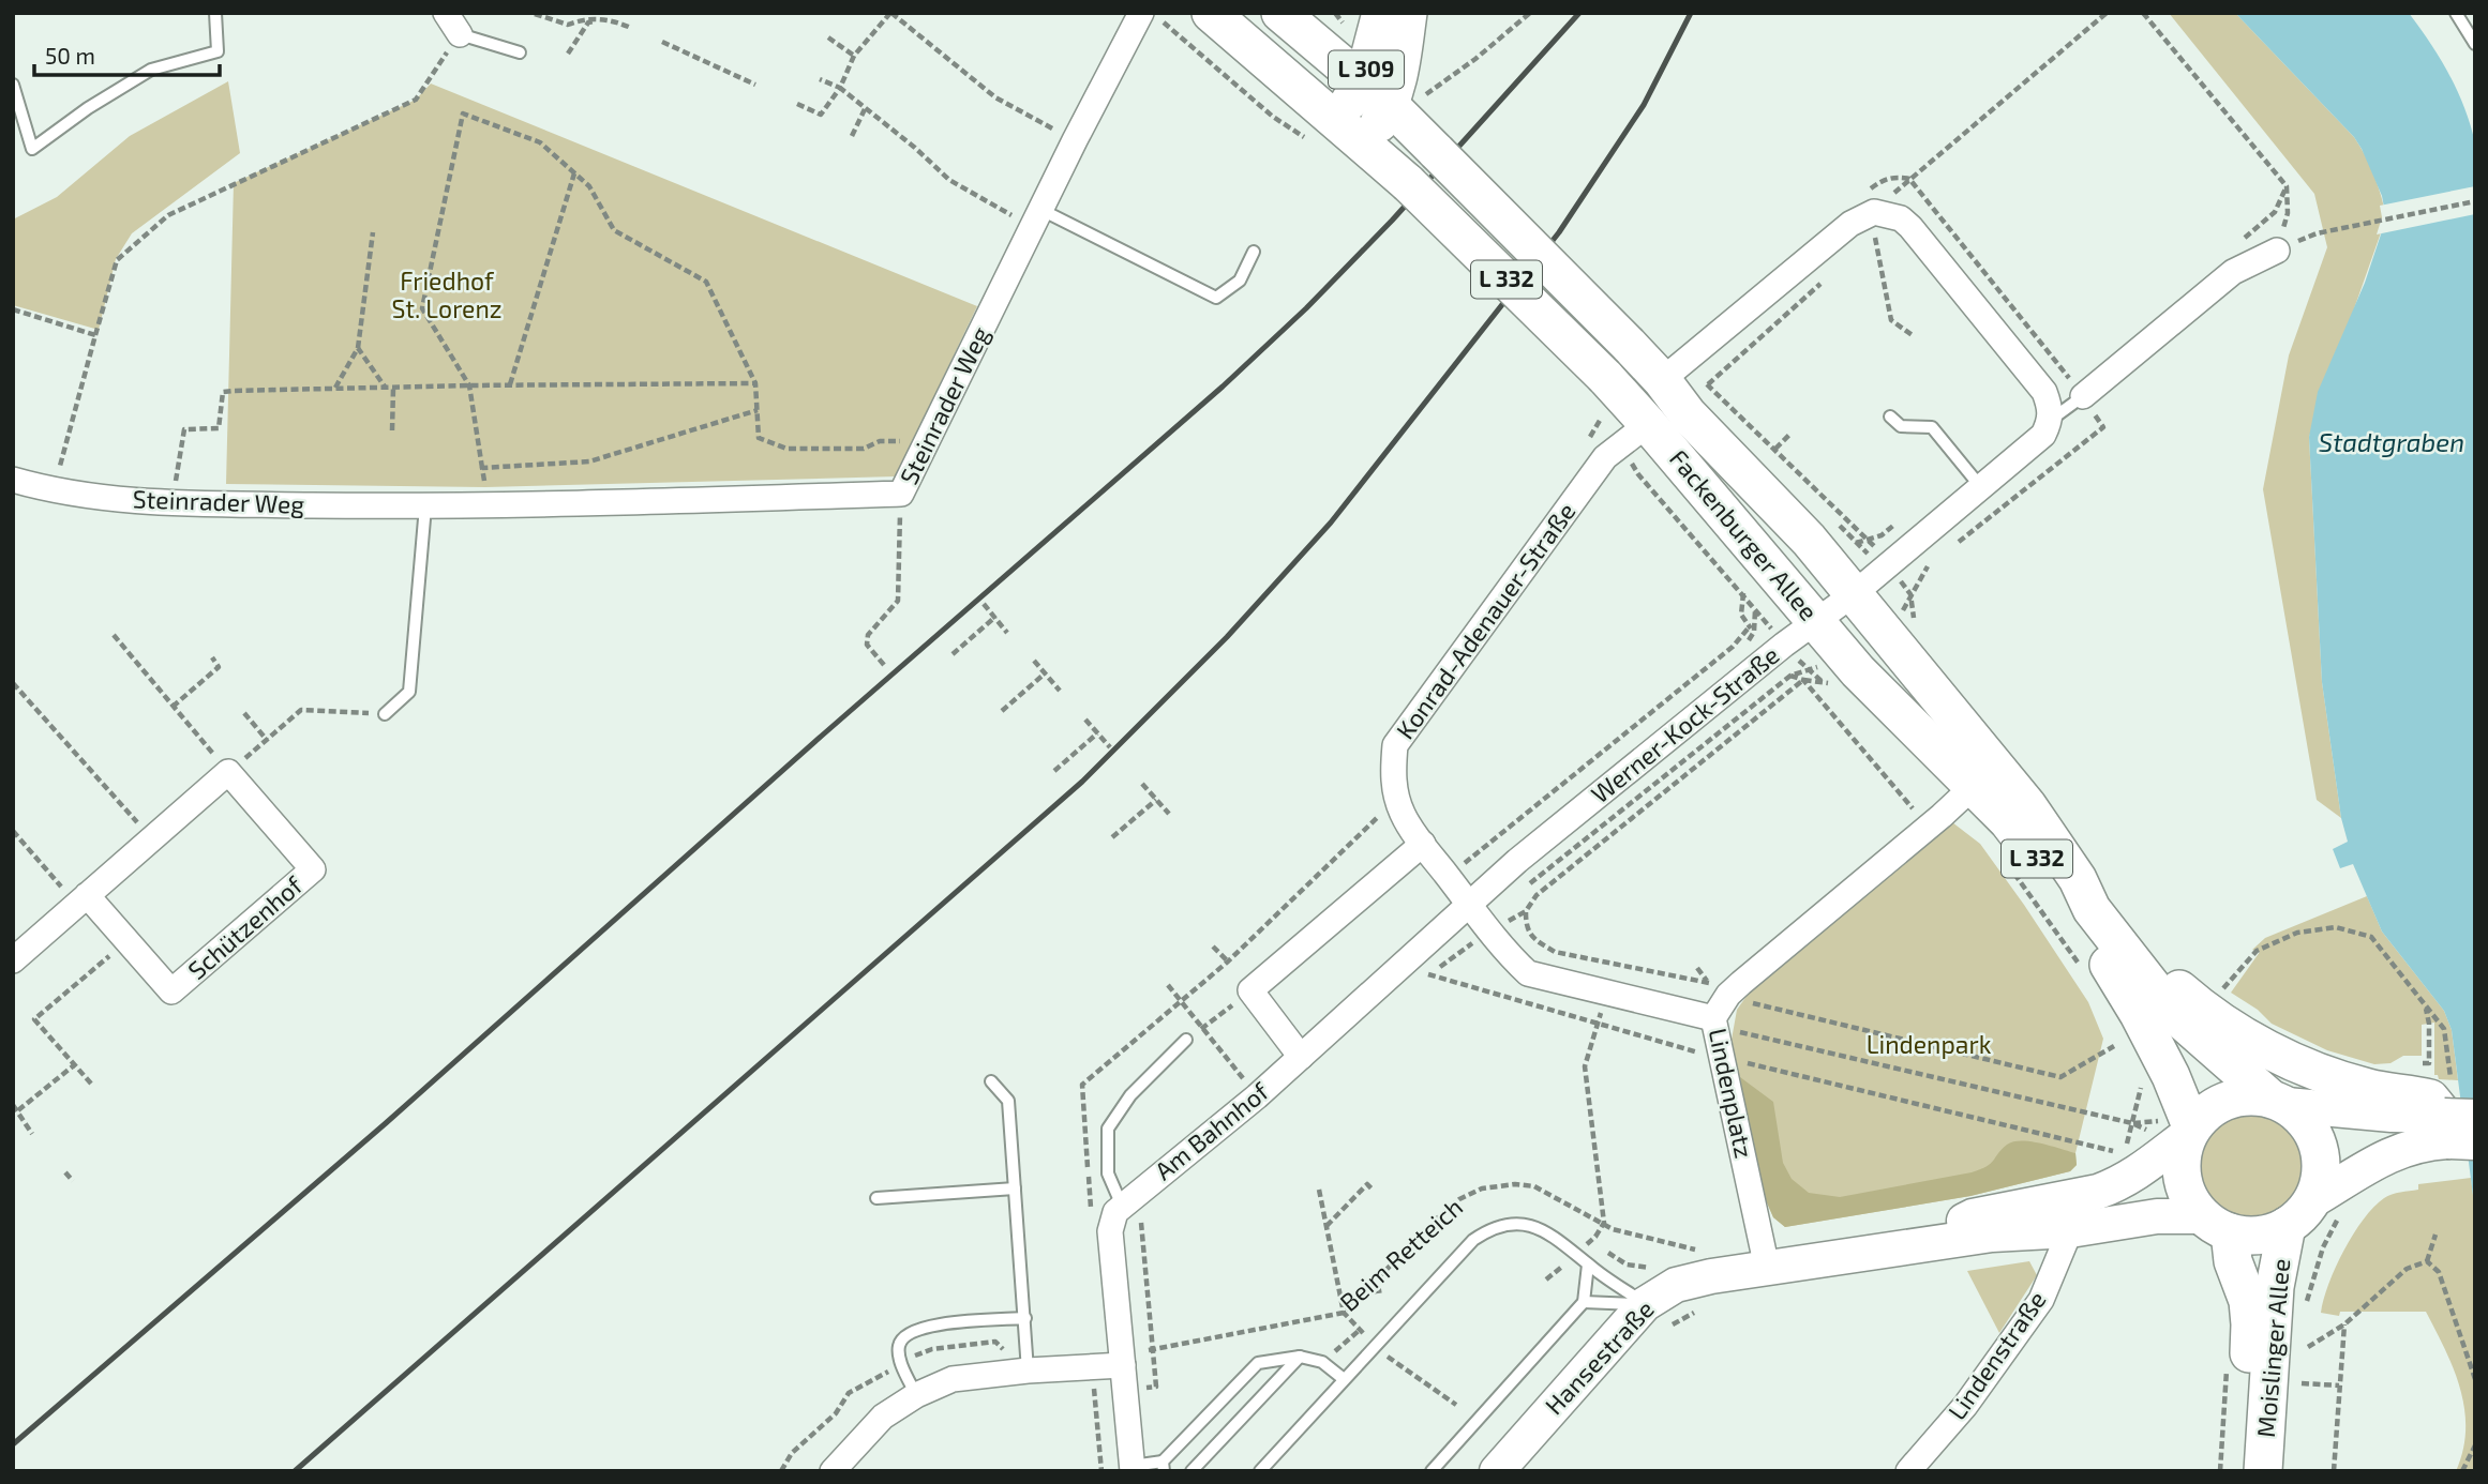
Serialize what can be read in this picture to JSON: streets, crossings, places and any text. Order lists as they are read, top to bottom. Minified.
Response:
{"streets":{"main road":["L 309","L 332","Fackenburger Allee","Moislinger Allee"],"street":["Steinrader Weg","Konrad-Adenauer-Straße","Werner-Kock-Straße","Schützenhof","Lindenplatz","Am Bahnhof","Lindenstraße","Hansestraße"],"lane":["Beim Retteich"]},"crossings":[["L 309","Fackenburger Allee"],["L 332","Fackenburger Allee"],["L 332","Moislinger Allee"],["Fackenburger Allee","Konrad-Adenauer-Straße"],["Fackenburger Allee","Werner-Kock-Straße"],["Fackenburger Allee","Lindenplatz"],["Fackenburger Allee","Moislinger Allee"],["Konrad-Adenauer-Straße","Werner-Kock-Straße"],["Konrad-Adenauer-Straße","Lindenplatz"],["Konrad-Adenauer-Straße","Am Bahnhof"],["Werner-Kock-Straße","Am Bahnhof"],["Lindenplatz","Hansestraße"],["Beim Retteich","Hansestraße"]],"water":["Stadtgraben"],"parks":["Friedhof St. Lorenz","Lindenpark"],"scale_bar":"50 m"}
